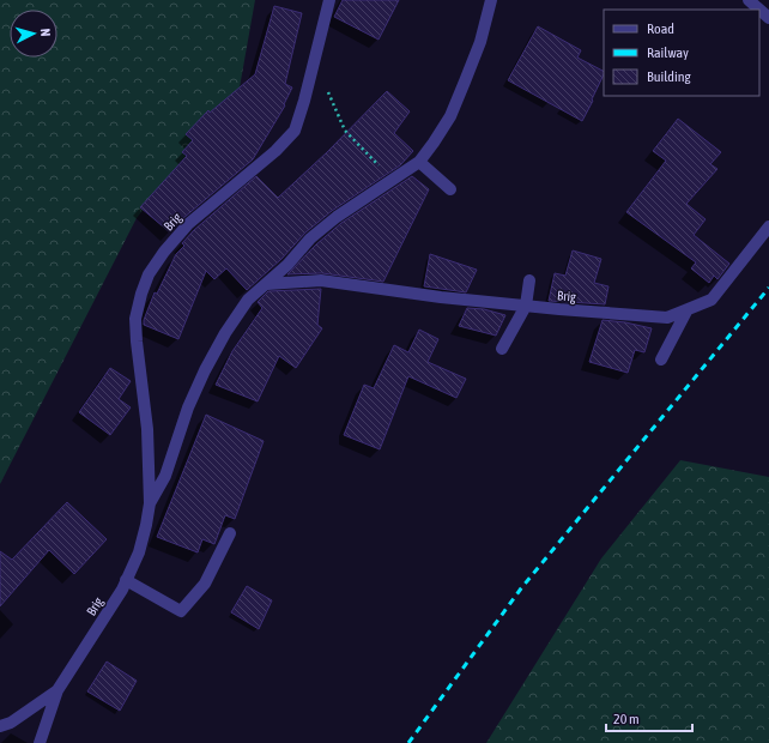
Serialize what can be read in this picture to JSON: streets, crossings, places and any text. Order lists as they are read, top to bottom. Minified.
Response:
{"streets":{"street":["Brig"]},"legend":["Road","Railway","Building"],"scale_bar":"20 m","north":"right"}
